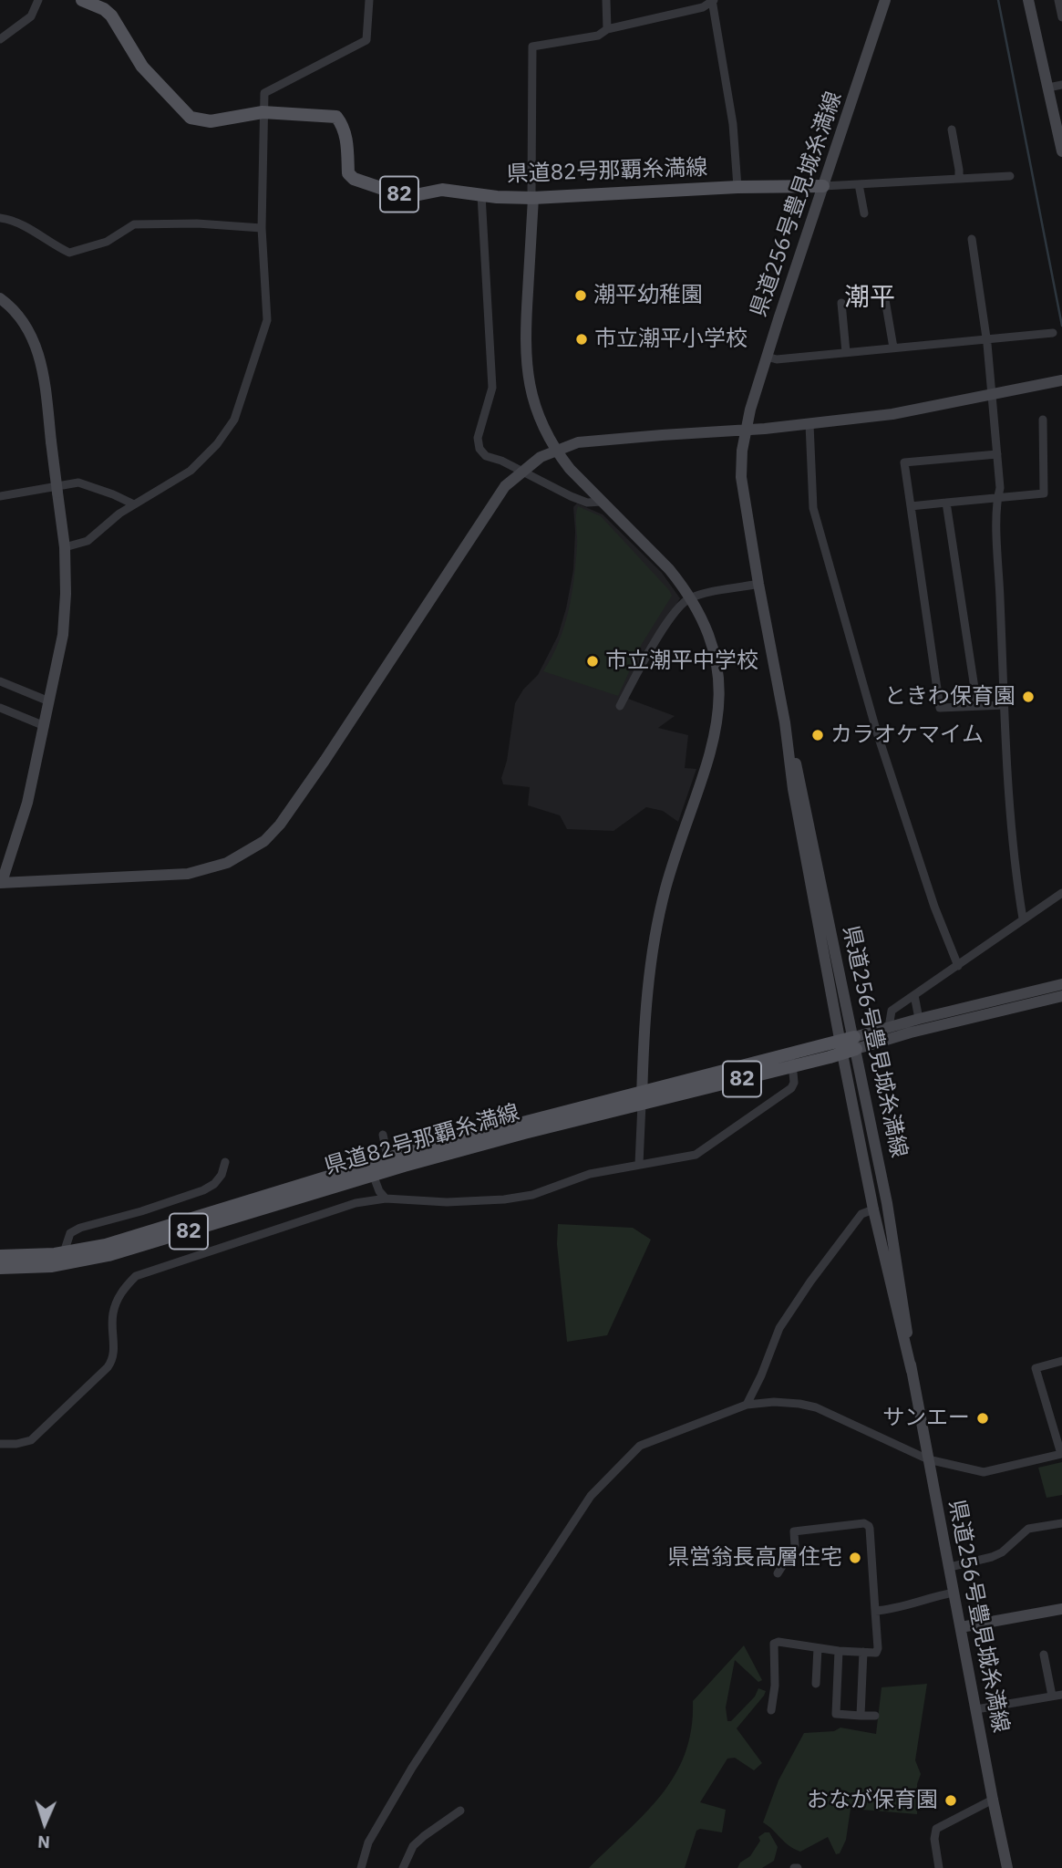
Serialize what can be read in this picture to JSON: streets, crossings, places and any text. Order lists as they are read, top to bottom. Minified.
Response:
{"streets":{"main road":["県道82号那覇糸満線","82"],"street":["県道256号豊見城糸満線"]},"crossings":[["県道82号那覇糸満線","県道256号豊見城糸満線"]],"districts":["潮平"],"places":["潮平幼稚園","市立潮平小学校","市立潮平中学校","ときわ保育園","カラオケマイム","サンエー","県営翁長高層住宅","おなが保育園"],"north":"bottom"}
